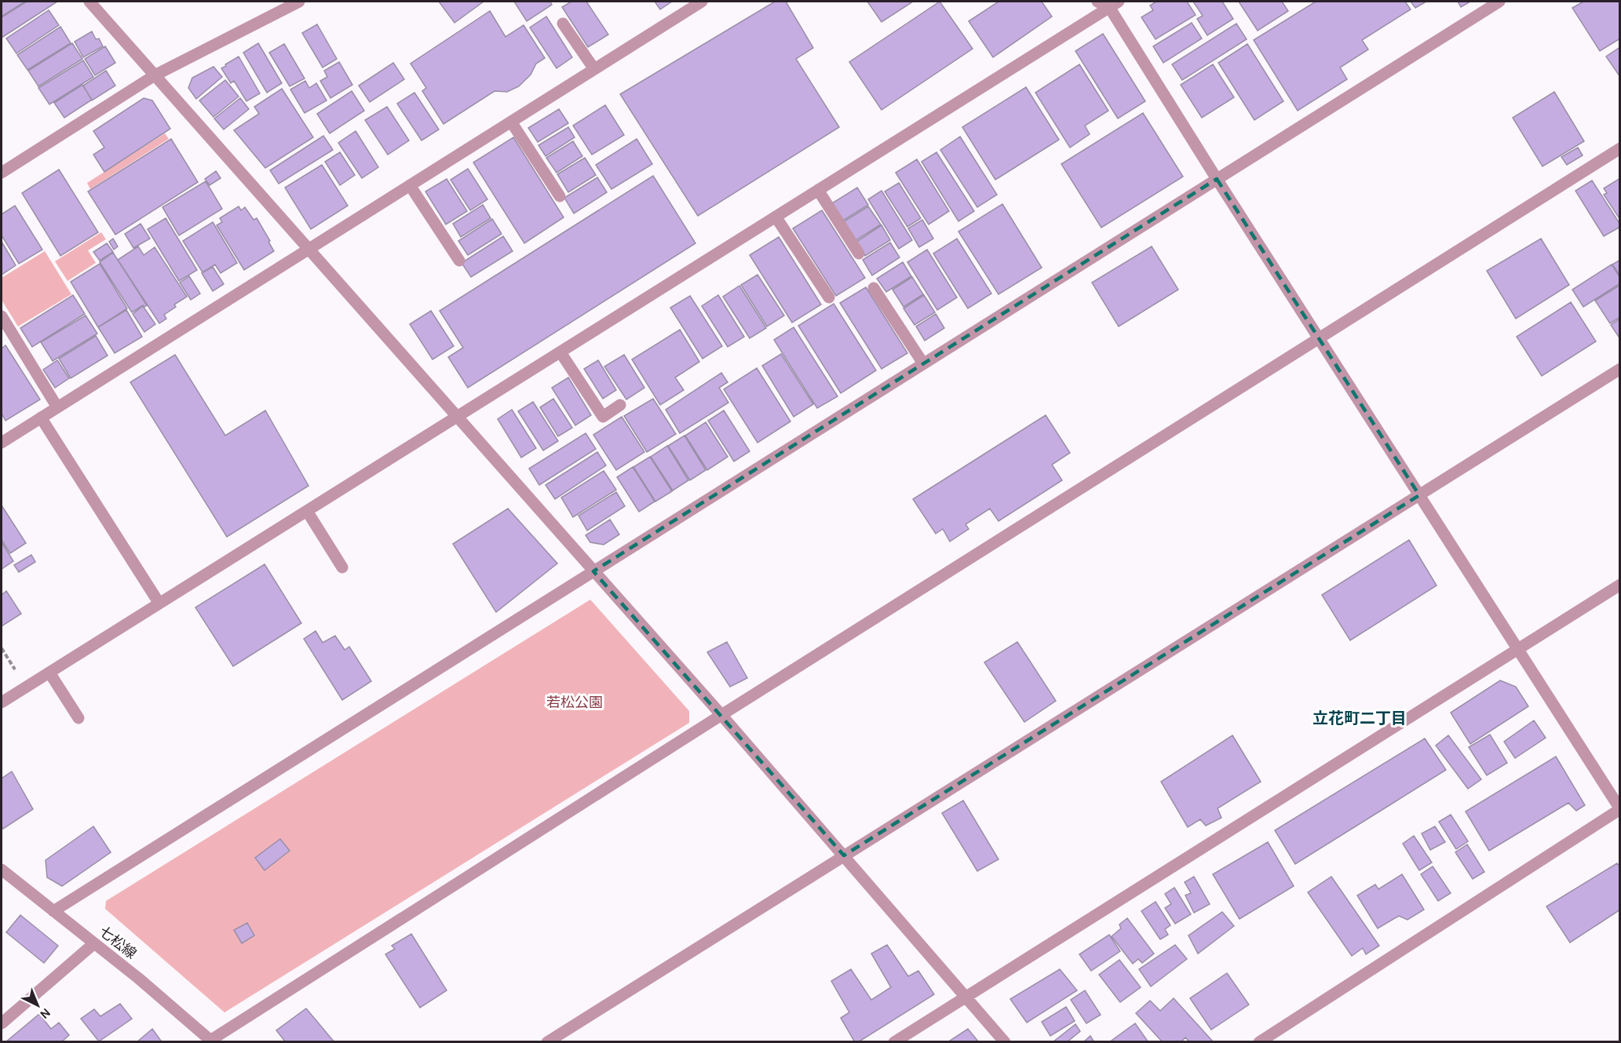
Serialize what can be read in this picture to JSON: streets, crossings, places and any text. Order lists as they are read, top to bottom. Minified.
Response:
{"streets":{"street":["七松線"]},"districts":["立花町二丁目"],"parks":["若松公園"],"north":"bottom right"}
